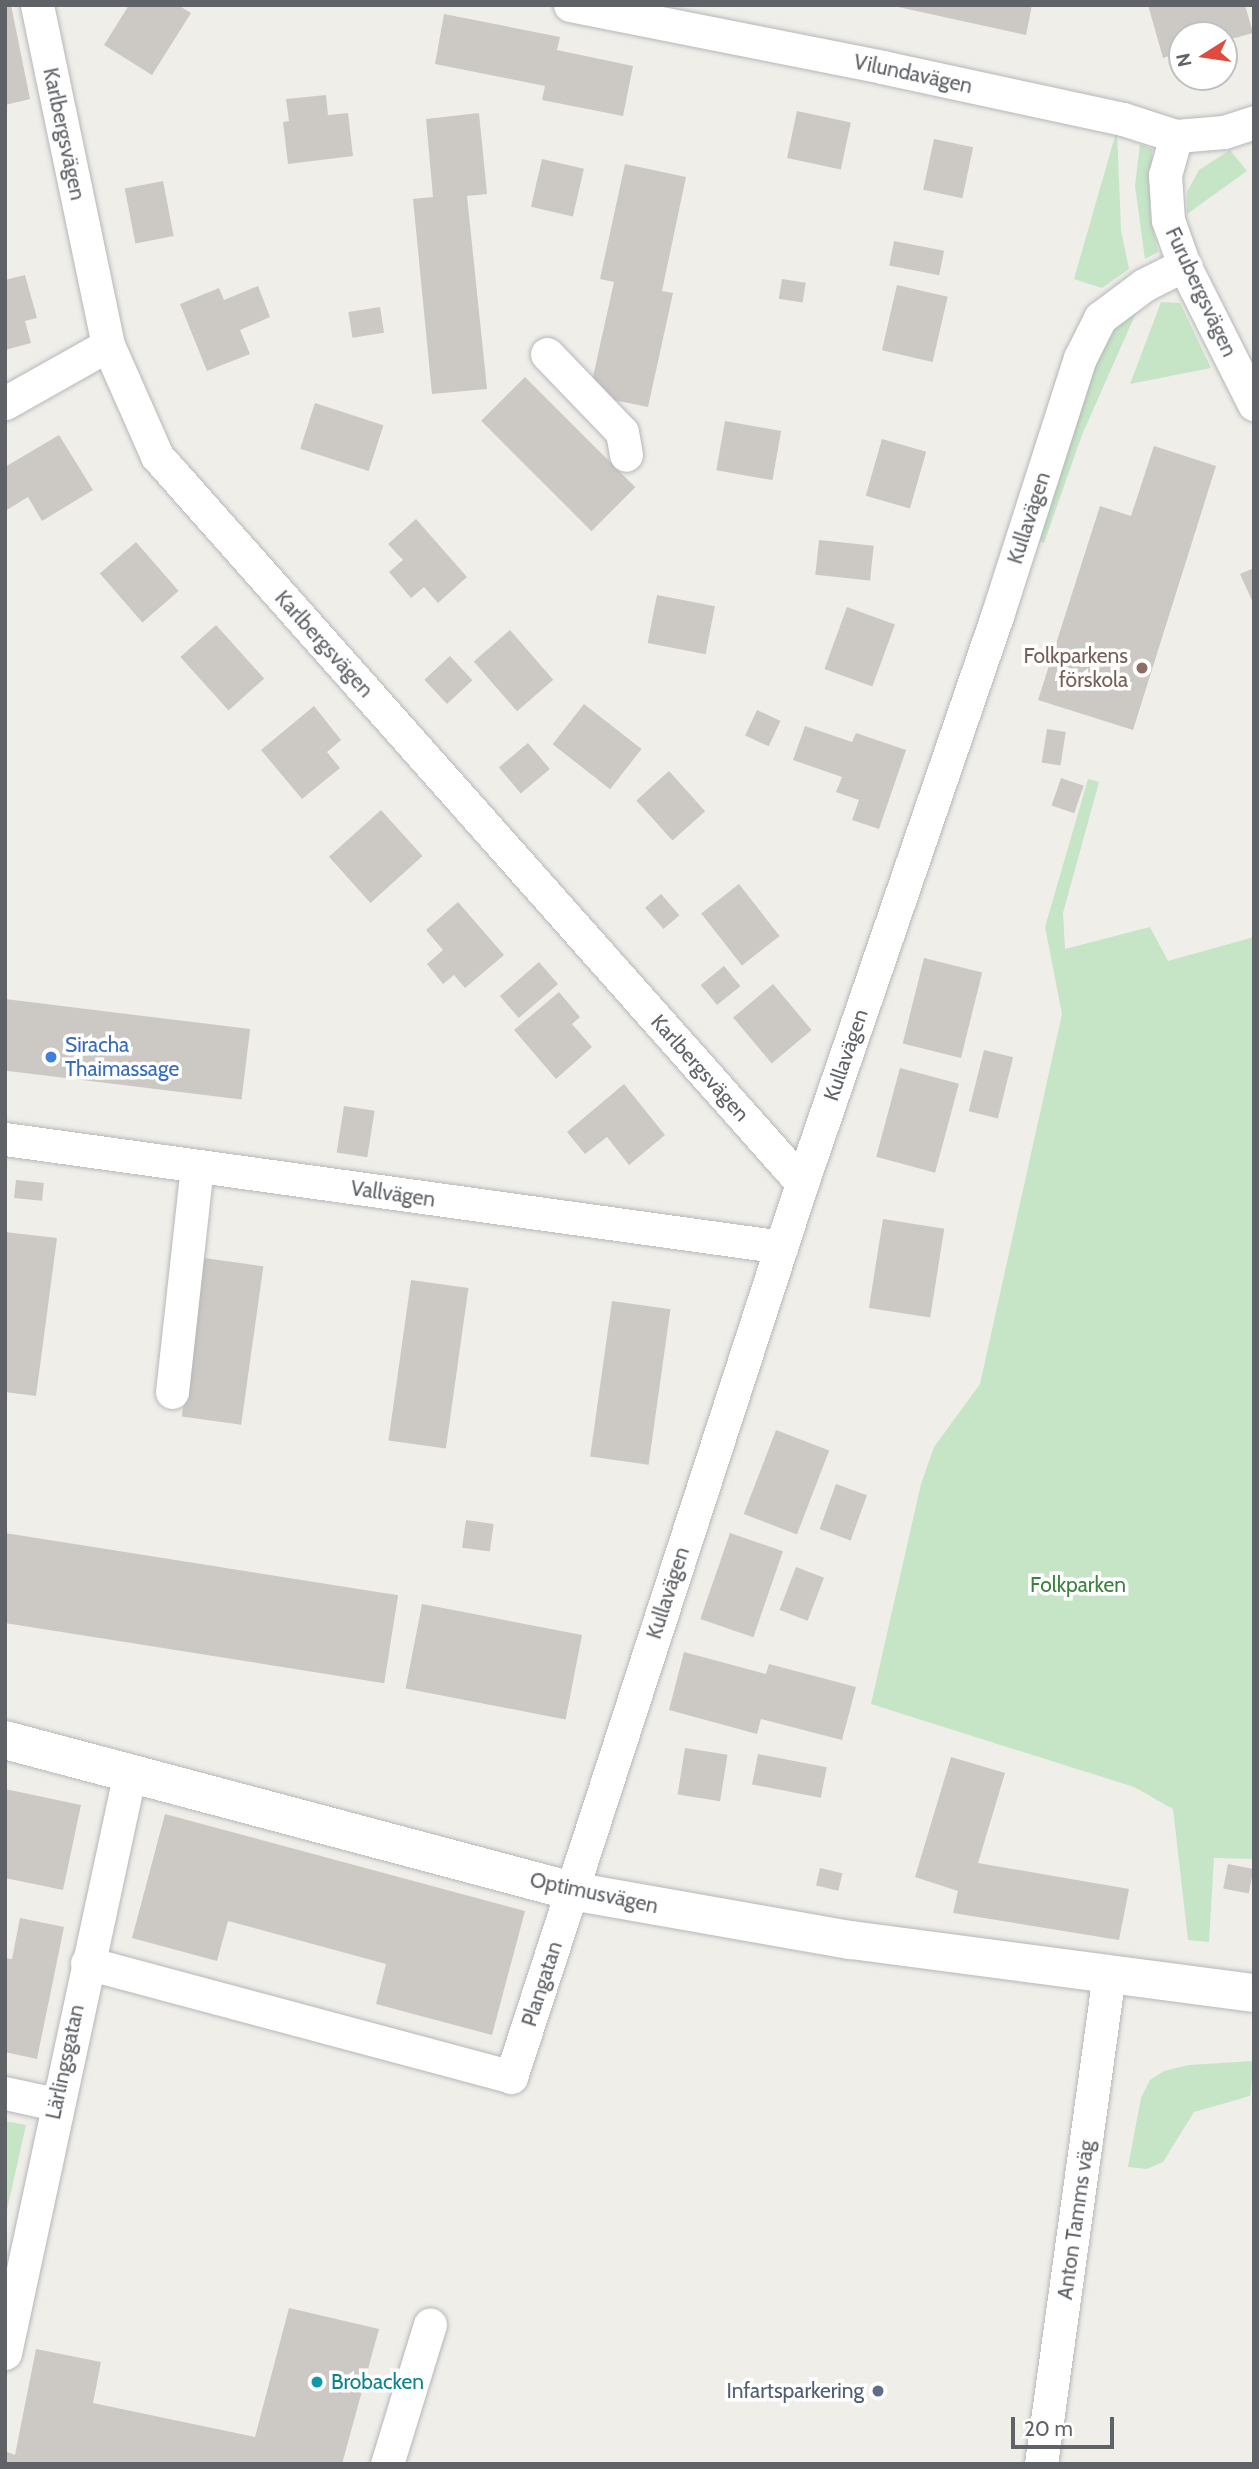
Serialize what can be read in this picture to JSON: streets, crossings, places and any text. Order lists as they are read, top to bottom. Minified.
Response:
{"streets":{"street":["Vilundavägen","Karlbergsvägen","Furubergsvägen","Kullavägen","Vallvägen","Optimusvägen","Plangatan","Lärlingsgatan","Anton Tamms väg"]},"crossings":[["Vilundavägen","Furubergsvägen"],["Karlbergsvägen","Kullavägen"],["Furubergsvägen","Kullavägen"],["Kullavägen","Vallvägen"],["Kullavägen","Optimusvägen"],["Kullavägen","Plangatan"],["Optimusvägen","Plangatan"],["Optimusvägen","Lärlingsgatan"],["Optimusvägen","Anton Tamms väg"],["Plangatan","Lärlingsgatan"]],"parks":["Folkparken"],"places":["Folkparkens förskola","Siracha Thaimassage","Brobacken","Infartsparkering"],"scale_bar":"20 m","north":"left"}
